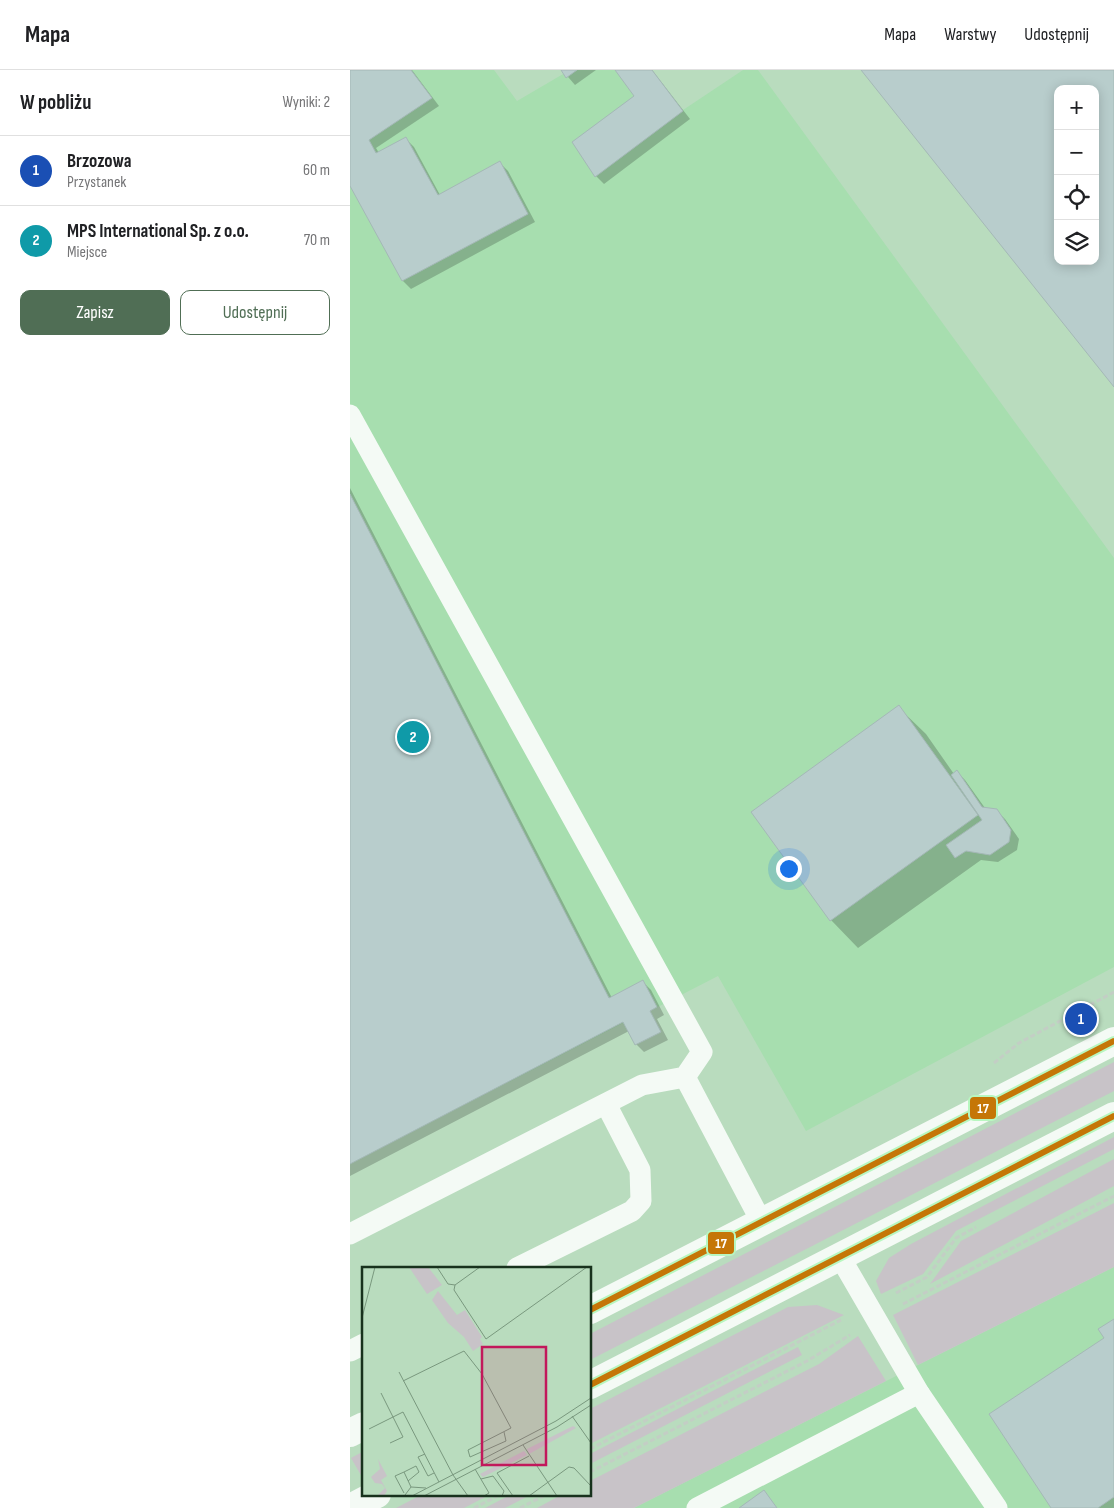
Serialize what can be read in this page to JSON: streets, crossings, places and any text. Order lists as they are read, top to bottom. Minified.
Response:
{"lines":["transit line 17"],"page":{"header":"Mapa","nav":["Mapa","Warstwy","Udostępnij"],"heading":["W pobliżu","Wyniki: 2"],"map_buttons":["+","−"],"list":[{"mark":"1","name":"Brzozowa","note":"Przystanek","value":"60 m"},{"mark":"2","name":"MPS International Sp. z o.o.","note":"Miejsce","value":"70 m"}],"buttons":["Zapisz","Udostępnij"],"pins":["2","1"]}}
